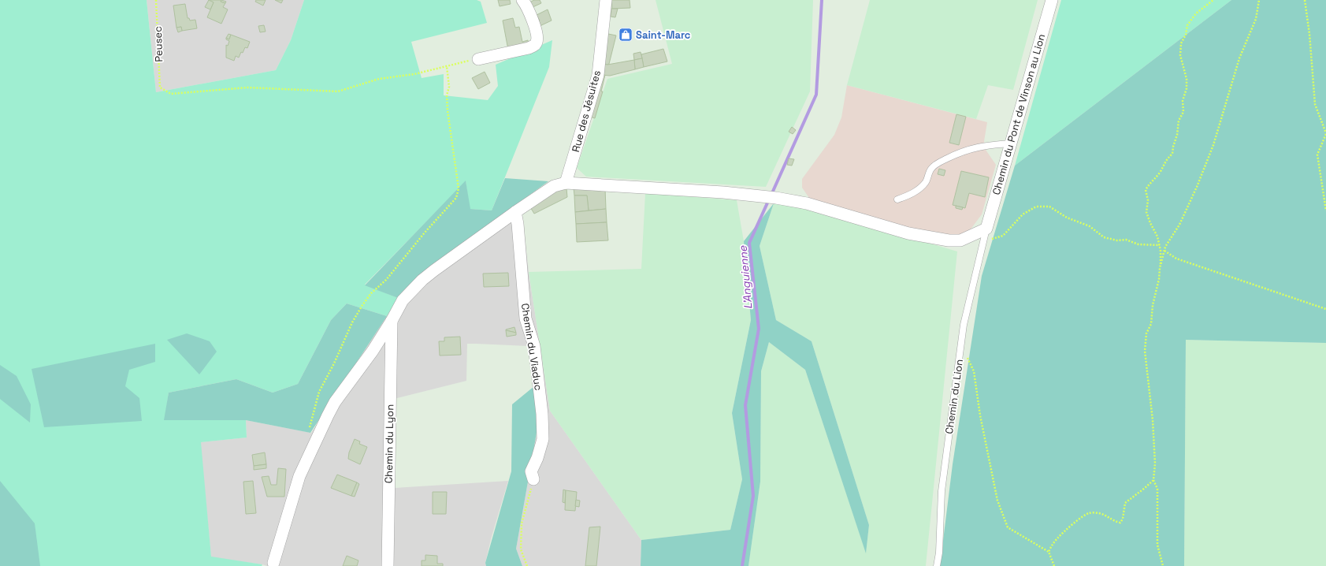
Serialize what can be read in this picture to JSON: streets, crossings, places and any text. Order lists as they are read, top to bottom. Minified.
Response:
{"streets":{"street":["Rue des Jésuites","Chemin du Pont de Vinson au Lion","Chemin du Viaduc","Chemin du Lyon"],"lane":["Chemin du Lion"],"path":["Peusec"]},"crossings":[["Chemin du Pont de Vinson au Lion","Chemin du Lion"]],"water":["L'Anguienne"],"places":{"shop":["Saint-Marc"]}}
